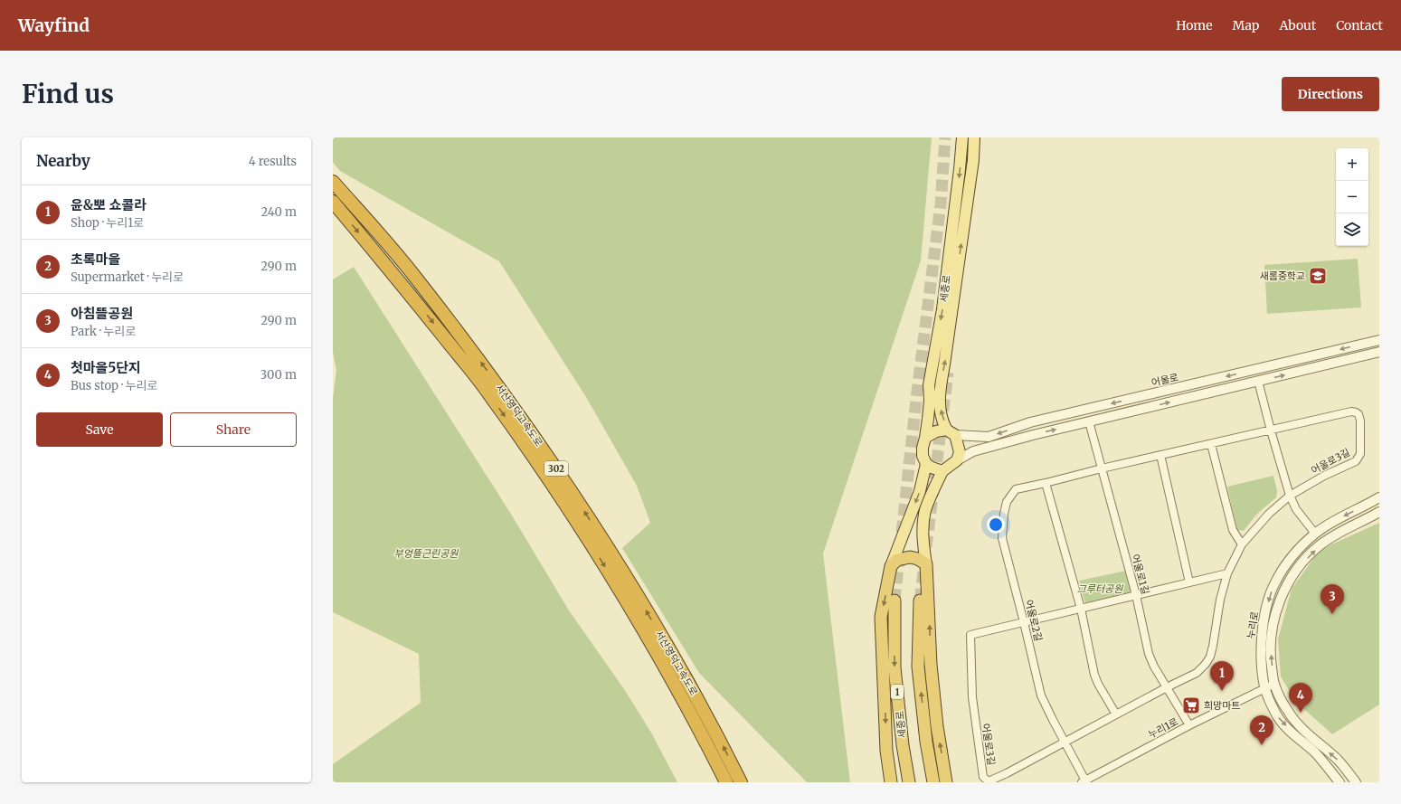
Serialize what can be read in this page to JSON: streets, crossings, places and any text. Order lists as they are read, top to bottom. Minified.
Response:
{"streets":{"highway":["세종로","서산영덕고속도로","302","1"],"street":["어울로","어울로3길","어울로1길","어울로2길","누리로","누리1로"]},"crossings":[["세종로","어울로"],["어울로3길","어울로1길"],["어울로3길","어울로2길"],["어울로1길","어울로2길"],["어울로1길","누리1로"],["어울로2길","누리1로"],["누리로","누리1로"]],"parks":["부엉뜰근린공원","그루터공원"],"places":{"school or university":["새롬중학교"],"supermarket":["희망마트"]},"page":{"header":"Wayfind","nav":["Home","Map","About","Contact"],"buttons":["Directions",["Save","Share"]],"title":"Find us","heading":["Nearby","4 results"],"map_buttons":["+","−"],"list":[{"mark":"1","name":"윤&뽀 쇼콜라","note":"Shop · 누리1로","value":"240 m"},{"mark":"2","name":"초록마을","note":"Supermarket · 누리로","value":"290 m"},{"mark":"3","name":"아침뜰공원","note":"Park · 누리로","value":"290 m"},{"mark":"4","name":"첫마을5단지","note":"Bus stop · 누리로","value":"300 m"}],"pins":["3","1","4","2"]}}
